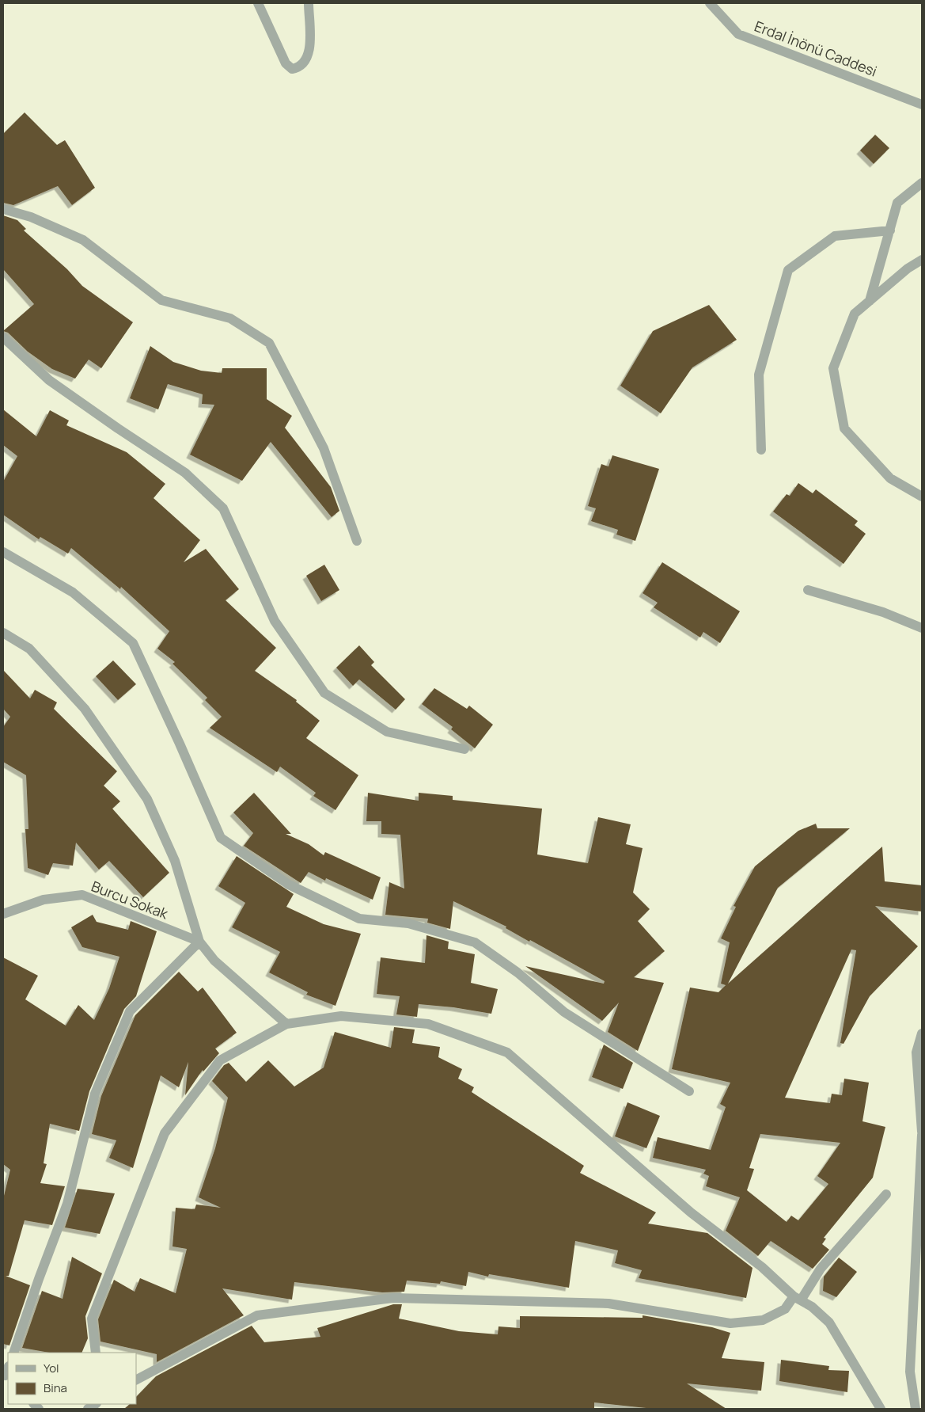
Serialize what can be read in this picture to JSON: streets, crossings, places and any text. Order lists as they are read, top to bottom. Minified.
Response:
{"streets":{"street":["Erdal İnönü Caddesi","Burcu Sokak"]},"legend":["Yol","Bina"]}
